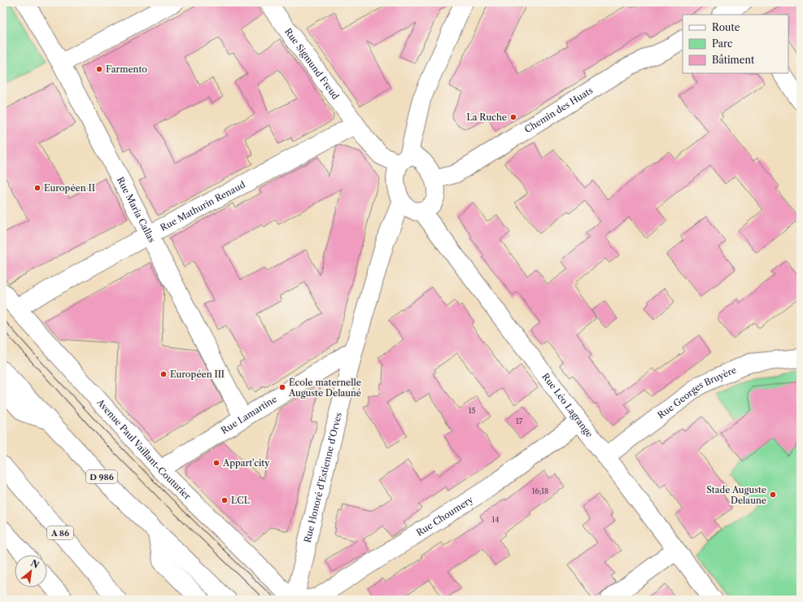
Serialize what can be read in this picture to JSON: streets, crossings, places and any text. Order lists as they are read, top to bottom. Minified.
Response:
{"streets":{"main road":["Rue Sigmund Freud","Chemin des Huats","Rue Mathurin Renaud","Rue Maria Callas","Rue Georges Bruyère","Rue Léo Lagrange","Rue Lamartine","Avenue Paul Vaillant-Couturier","D 986","Rue Honoré d'Estienne d'Orves","Rue Choumery","A 86"]},"crossings":[["Rue Sigmund Freud","Chemin des Huats"],["Rue Sigmund Freud","Rue Mathurin Renaud"],["Rue Sigmund Freud","Rue Léo Lagrange"],["Rue Sigmund Freud","Rue Honoré d'Estienne d'Orves"],["Chemin des Huats","Rue Léo Lagrange"],["Chemin des Huats","Rue Honoré d'Estienne d'Orves"],["Rue Mathurin Renaud","Rue Maria Callas"],["Rue Mathurin Renaud","Avenue Paul Vaillant-Couturier"],["Rue Maria Callas","Rue Lamartine"],["Rue Georges Bruyère","Rue Léo Lagrange"],["Rue Léo Lagrange","Rue Honoré d'Estienne d'Orves"],["Rue Léo Lagrange","Rue Choumery"],["Rue Lamartine","Avenue Paul Vaillant-Couturier"],["Rue Lamartine","Rue Honoré d'Estienne d'Orves"],["Avenue Paul Vaillant-Couturier","Rue Honoré d'Estienne d'Orves"]],"places":["Farmento","La Ruche","Européen II","Européen III","École maternelle Auguste Delauné","Appart'city","Stade Auguste Delaune","LCL"],"house_numbers":["15","17","16;18","14"],"legend":["Route","Parc","Bâtiment"],"north":"top right"}
